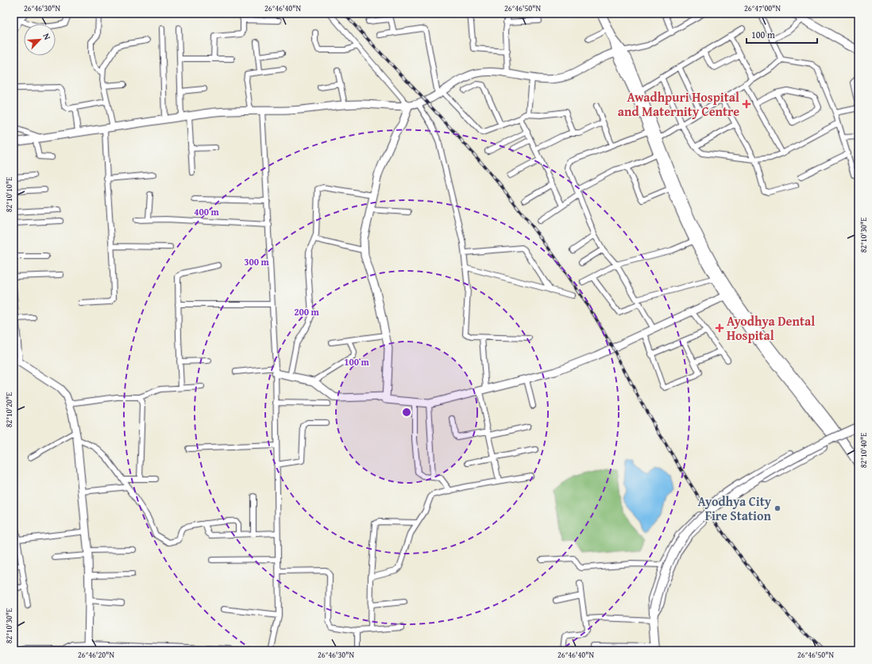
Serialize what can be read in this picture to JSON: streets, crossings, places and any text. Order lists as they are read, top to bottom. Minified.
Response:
{"places":{"health":["Awadhpuri Hospital and Maternity Centre","Ayodhya Dental Hospital"],"other":["Ayodhya City Fire Station"]},"scale_bar":"100 m","north":"top right","coordinates":["26°46'30\"N","26°46'40\"N","26°46'50\"N","26°47'00\"N","82°10'10\"E","82°10'30\"E","82°10'20\"E","82°10'40\"E","26°46'20\"N"],"rings":["400 m","300 m","200 m","100 m"]}
